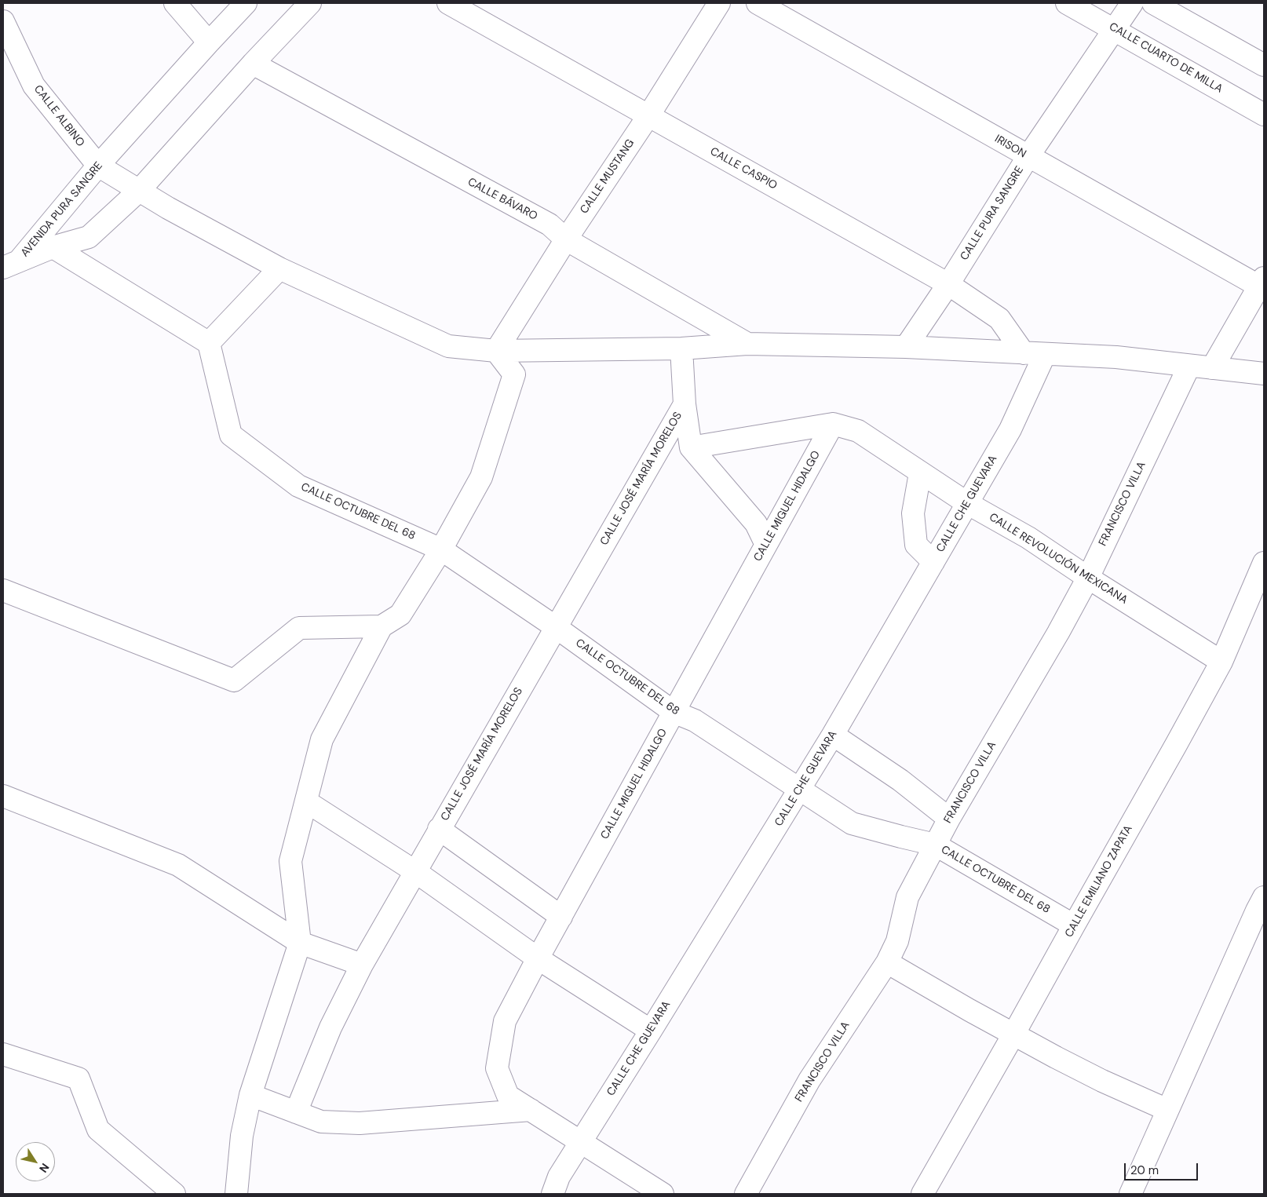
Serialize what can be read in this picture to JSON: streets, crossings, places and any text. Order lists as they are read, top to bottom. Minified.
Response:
{"streets":{"street":["CALLE CUARTO DE MILLA","CALLE ALBINO","IRISON","CALLE CASPIO","CALLE MUSTANG","CALLE BÁVARO","AVENIDA PURA SANGRE","CALLE PURA SANGRE","CALLE JOSÉ MARÍA MORELOS","CALLE CHE GUEVARA","FRANCISCO VILLA","CALLE MIGUEL HIDALGO","CALLE OCTUBRE DEL 68","CALLE REVOLUCIÓN MEXICANA","CALLE EMILIANO ZAPATA"]},"crossings":[["CALLE CUARTO DE MILLA","CALLE PURA SANGRE"],["CALLE ALBINO","CALLE CASPIO"],["CALLE ALBINO","CALLE MUSTANG"],["CALLE ALBINO","CALLE BÁVARO"],["CALLE ALBINO","AVENIDA PURA SANGRE"],["CALLE ALBINO","CALLE PURA SANGRE"],["CALLE ALBINO","CALLE CHE GUEVARA"],["CALLE ALBINO","FRANCISCO VILLA"],["IRISON","CALLE PURA SANGRE"],["CALLE CASPIO","CALLE MUSTANG"],["CALLE CASPIO","CALLE PURA SANGRE"],["CALLE MUSTANG","CALLE BÁVARO"],["CALLE BÁVARO","AVENIDA PURA SANGRE"],["CALLE JOSÉ MARÍA MORELOS","CALLE OCTUBRE DEL 68"],["CALLE CHE GUEVARA","CALLE OCTUBRE DEL 68"],["CALLE CHE GUEVARA","CALLE REVOLUCIÓN MEXICANA"],["FRANCISCO VILLA","CALLE OCTUBRE DEL 68"],["FRANCISCO VILLA","CALLE REVOLUCIÓN MEXICANA"],["CALLE MIGUEL HIDALGO","CALLE OCTUBRE DEL 68"],["CALLE MIGUEL HIDALGO","CALLE REVOLUCIÓN MEXICANA"],["CALLE OCTUBRE DEL 68","CALLE EMILIANO ZAPATA"],["CALLE REVOLUCIÓN MEXICANA","CALLE EMILIANO ZAPATA"]],"scale_bar":"20 m","north":"bottom right"}
